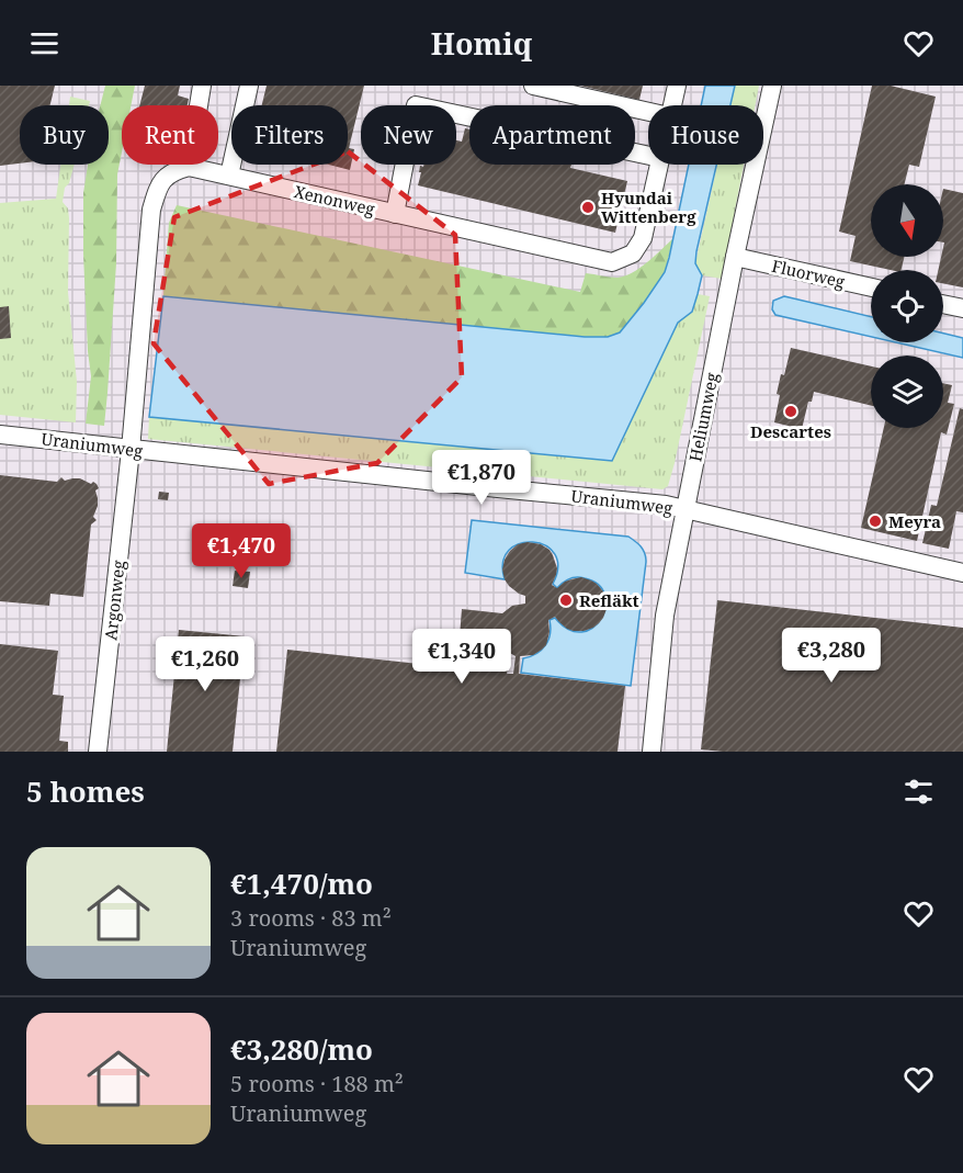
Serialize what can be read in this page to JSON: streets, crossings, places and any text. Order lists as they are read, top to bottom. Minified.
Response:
{"streets":{"street":["Xenonweg","Fluorweg","Heliumweg","Uraniumweg","Argonweg"]},"crossings":[["Fluorweg","Heliumweg"],["Heliumweg","Uraniumweg"],["Uraniumweg","Argonweg"]],"places":["Hyundai Wittenberg","Descartes","Meyra","Refläkt"],"north":"bottom","page":{"header":"Homiq","chip":["Buy","Rent","Filters","New","Apartment","House"],"price":["€1,870","€1,470","€3,280","€1,340","€1,260"],"heading":"5 homes","list":[{"name":"€1,470/mo","note":"3 rooms · 83 m² · Uraniumweg"},{"name":"€3,280/mo","note":"5 rooms · 188 m² · Uraniumweg"}]}}
